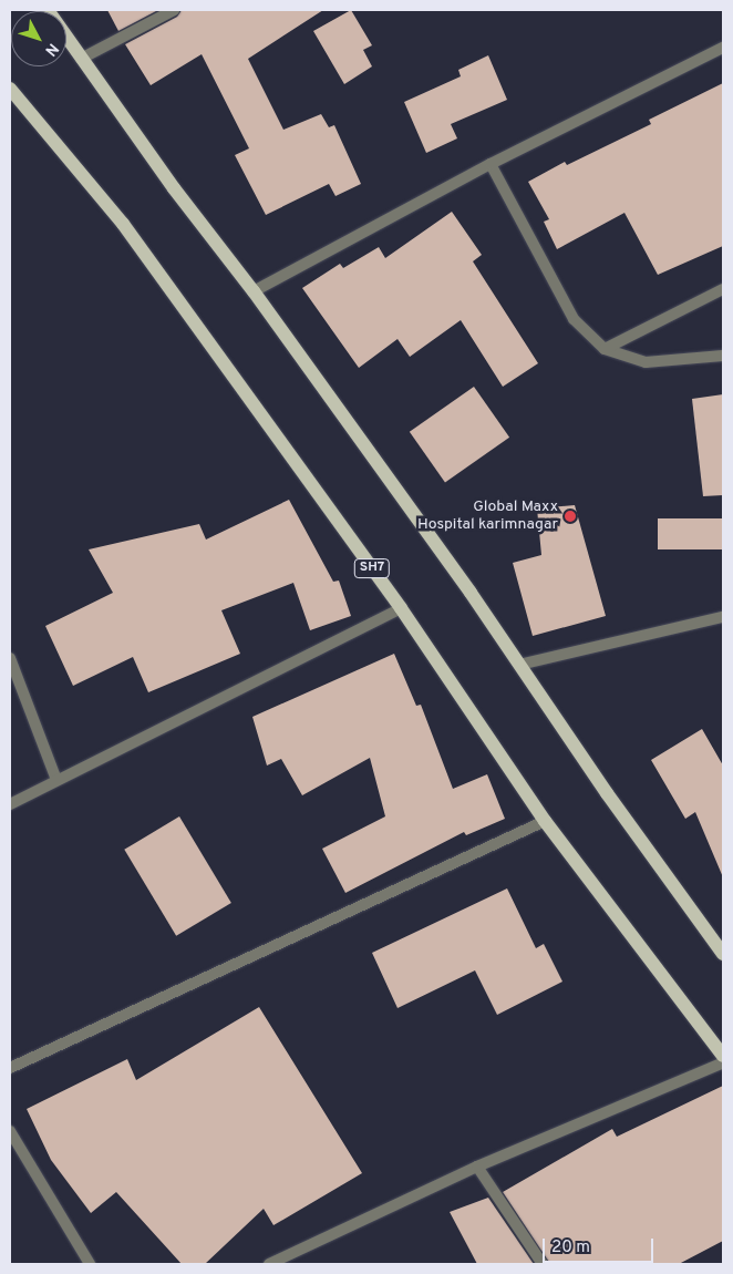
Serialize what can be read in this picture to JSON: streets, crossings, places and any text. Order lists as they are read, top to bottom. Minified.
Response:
{"streets":{"main road":["SH7"]},"places":["Global Maxx Hospital karimnagar"],"scale_bar":"20 m","north":"bottom right"}
